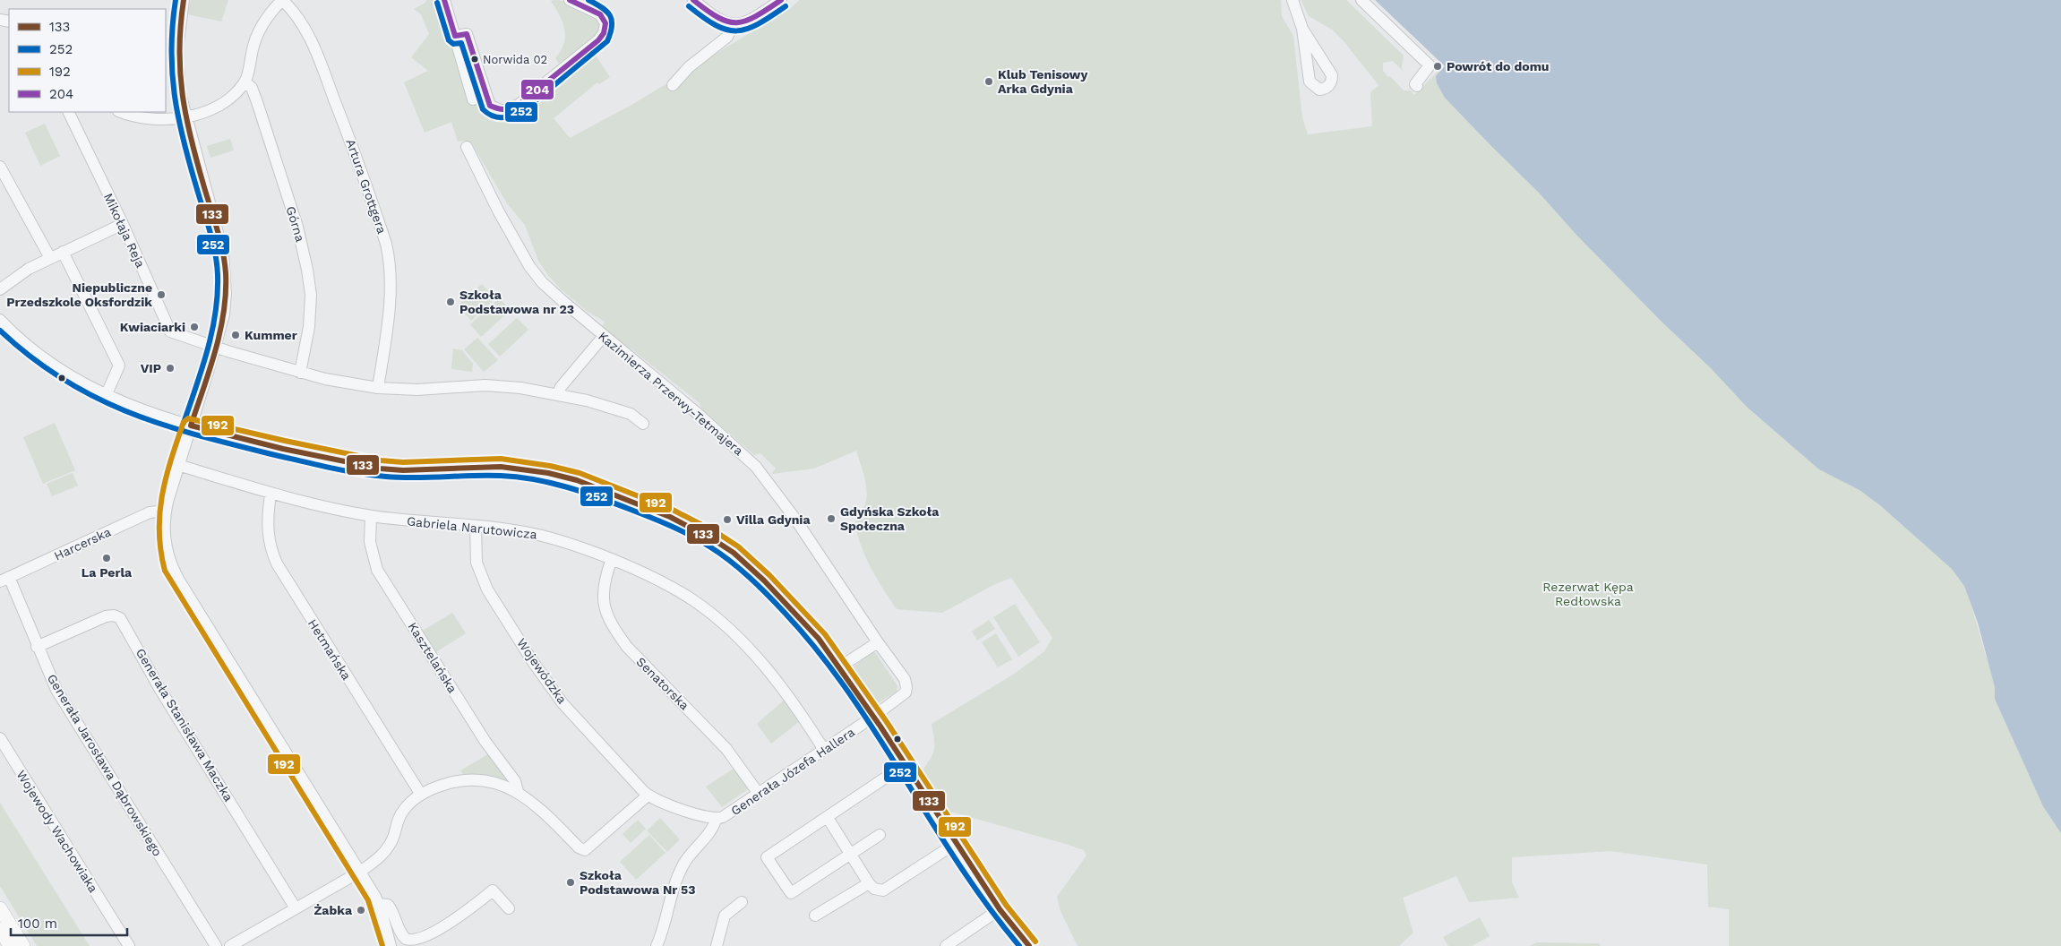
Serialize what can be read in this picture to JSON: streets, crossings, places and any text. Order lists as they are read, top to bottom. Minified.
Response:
{"streets":{"street":["Artura Grottgera","Górna","Mikołaja Reja","Kazimierza Przerwy-Tetmajera","Gabriela Narutowicza","Harcerska","Hetmańska","Kasztelańska","Wojewódzka","Senatorska","Generała Stanisława Maczka","Generała Jarosława Dąbrowskiego","Generała Józefa Hallera","Wojewody Wachowiaka"]},"crossings":[["Artura Grottgera","Mikołaja Reja"],["Górna","Mikołaja Reja"],["Kazimierza Przerwy-Tetmajera","Generała Józefa Hallera"],["Gabriela Narutowicza","Hetmańska"],["Gabriela Narutowicza","Kasztelańska"],["Gabriela Narutowicza","Wojewódzka"],["Gabriela Narutowicza","Senatorska"],["Gabriela Narutowicza","Generała Józefa Hallera"],["Harcerska","Generała Jarosława Dąbrowskiego"],["Wojewódzka","Generała Józefa Hallera"],["Senatorska","Generała Józefa Hallera"],["Generała Stanisława Maczka","Generała Jarosława Dąbrowskiego"]],"parks":["Rezerwat Kępa Redłowska"],"places":["Norwida 02","Powrót do domu","Klub Tenisowy Arka Gdynia","Niepubliczne Przedszkole Oksfordzik","Szkoła Podstawowa nr 23","Kwiaciarki","Kummer","VIP","Gdyńska Szkoła Społeczna","Villa Gdynia","La Perla","Szkoła Podstawowa Nr 53","Żabka"],"lines":["transit line 133","transit line 252","transit line 204","transit line 192"],"legend":["133","252","192","204"],"scale_bar":"100 m"}
